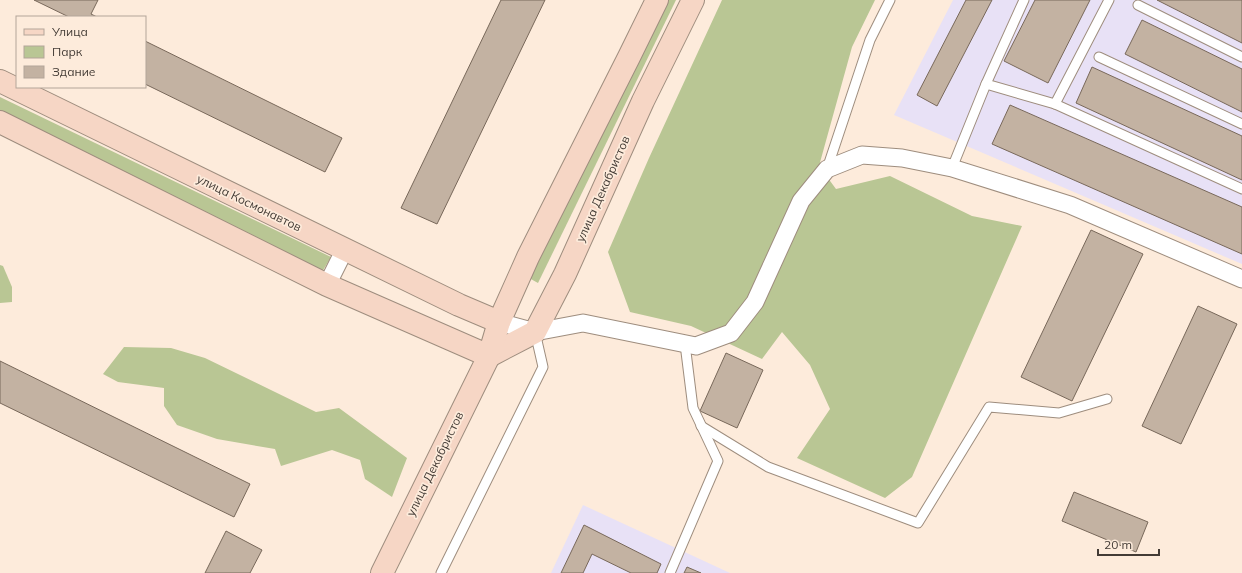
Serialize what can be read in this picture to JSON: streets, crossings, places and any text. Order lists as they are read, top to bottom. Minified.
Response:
{"streets":{"street":["улица Декабристов","улица Космонавтов"]},"crossings":[["улица Декабристов","улица Космонавтов"]],"legend":["Улица","Парк","Здание"],"scale_bar":"20 m"}
